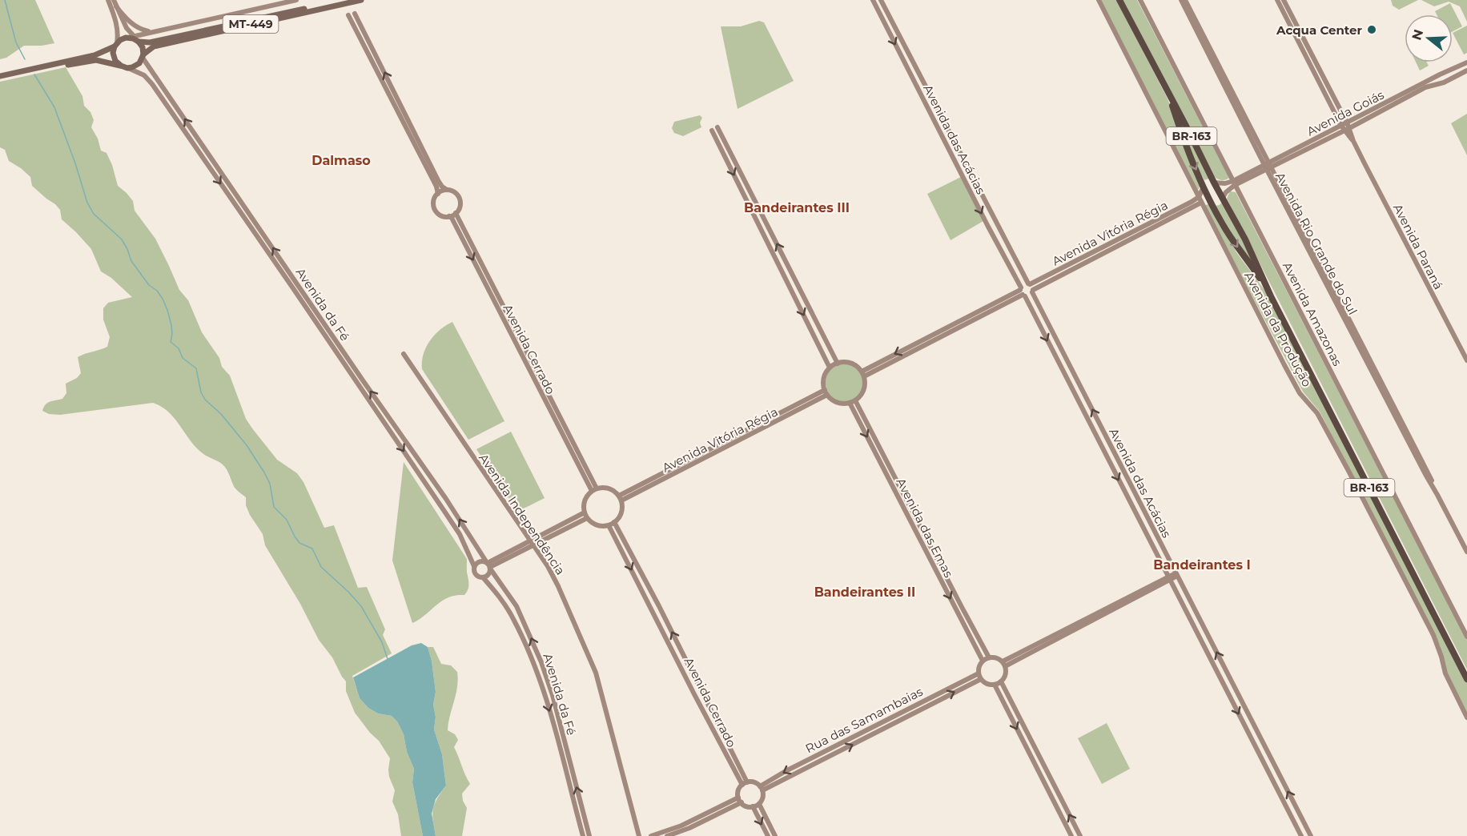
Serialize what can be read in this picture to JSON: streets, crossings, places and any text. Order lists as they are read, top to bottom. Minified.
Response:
{"streets":{"highway":["BR-163"],"main road":["MT-449"],"street":["Avenida Goiás","Avenida das Acácias","Avenida Vitória Régia","Avenida Rio Grande do Sul","Avenida Paraná","Avenida da Fé","Avenida Amazonas","Avenida da Produção","Avenida Cerrado","Avenida Independência","Avenida das Emas","Rua das Samambaias"]},"crossings":[["MT-449","Avenida da Fé"],["Avenida Goiás","Avenida Rio Grande do Sul"],["Avenida Goiás","Avenida Paraná"],["Avenida Goiás","Avenida Amazonas"],["Avenida das Acácias","Avenida Vitória Régia"],["Avenida Vitória Régia","Avenida da Produção"],["Avenida Vitória Régia","Avenida Cerrado"],["Avenida Vitória Régia","Avenida das Emas"],["Avenida Cerrado","Rua das Samambaias"],["Avenida das Emas","Rua das Samambaias"]],"districts":["Dalmaso","Bandeirantes III","Bandeirantes I","Bandeirantes II"],"places":["Acqua Center"],"north":"left"}
